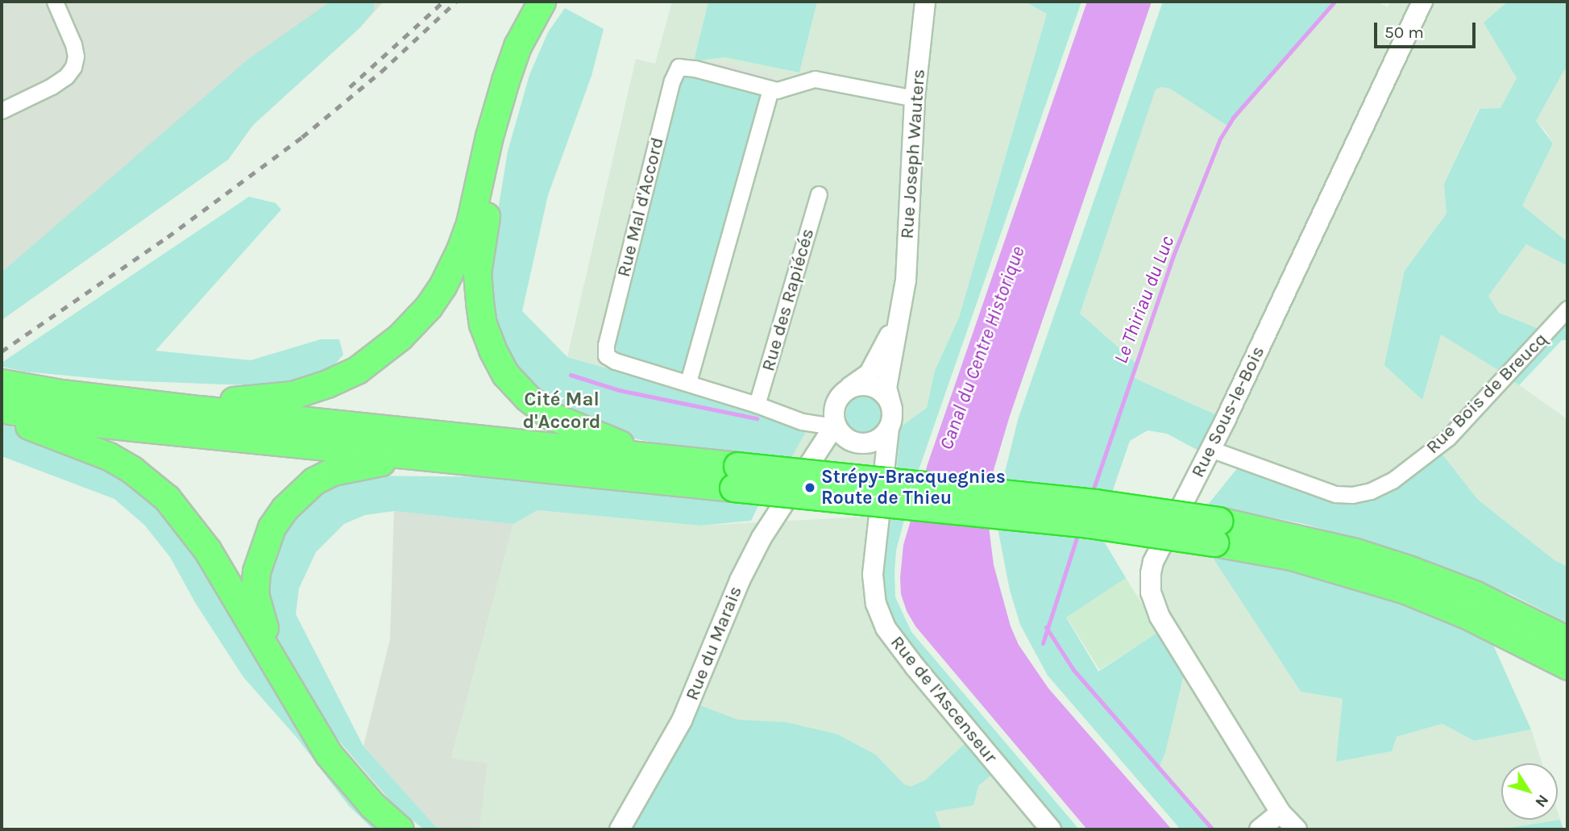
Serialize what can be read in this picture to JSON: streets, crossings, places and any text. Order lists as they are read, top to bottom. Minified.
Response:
{"streets":{"street":["Rue Joseph Wauters","Rue Mal d'Accord","Rue des Rapiécés","Rue Bois de Breucq","Rue Sous-le-Bois","Rue du Marais","Rue de l'Ascenseur"]},"crossings":[["Rue Joseph Wauters","Rue Mal d'Accord"],["Rue Joseph Wauters","Rue du Marais"],["Rue Joseph Wauters","Rue de l'Ascenseur"],["Rue Mal d'Accord","Rue des Rapiécés"],["Rue Mal d'Accord","Rue du Marais"],["Rue Mal d'Accord","Rue de l'Ascenseur"],["Rue Bois de Breucq","Rue Sous-le-Bois"],["Rue du Marais","Rue de l'Ascenseur"]],"districts":["Cité Mal d'Accord"],"water":["Le Thiriau du Luc","Canal du Centre Historique"],"places":["Strépy-Bracquegnies Route de Thieu"],"scale_bar":"50 m","north":"bottom right"}
